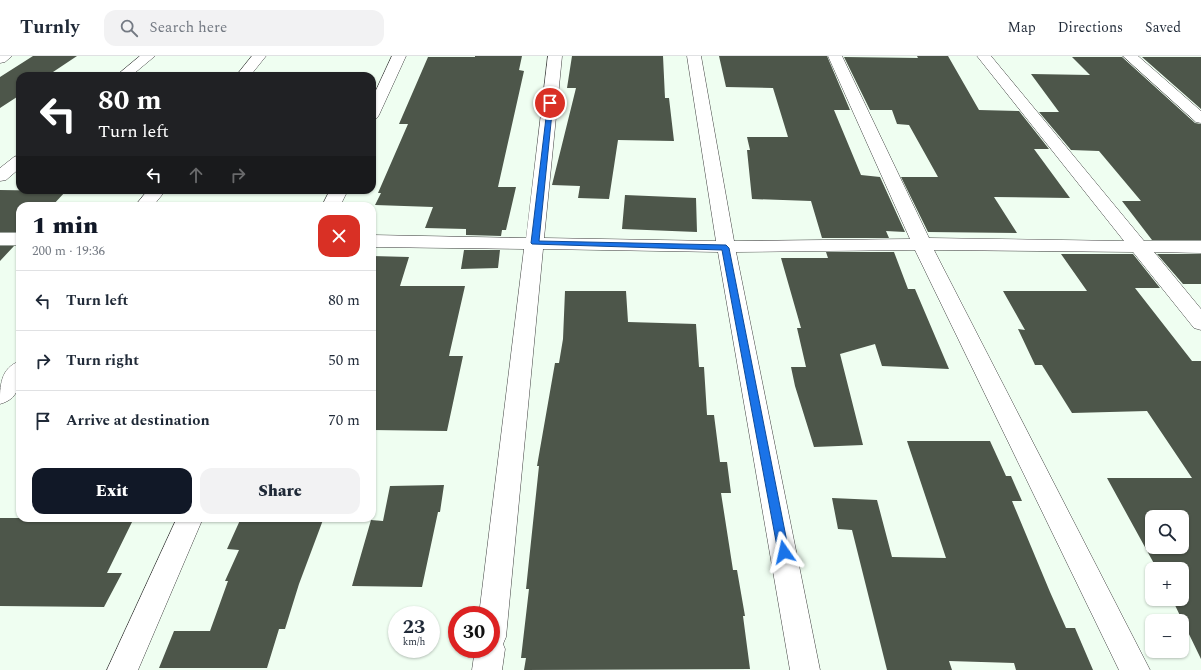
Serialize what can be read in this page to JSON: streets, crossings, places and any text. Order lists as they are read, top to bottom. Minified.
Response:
{"page":{"header":"Turnly","search":"Search here","nav":["Map","Directions","Saved"],"turn":["80 m","Turn left"],"heading":["1 min","200 m · 19:36"],"list":[{"name":"Turn left","value":"80 m"},{"name":"Turn right","value":"50 m"},{"name":"Arrive at destination","value":"70 m"}],"buttons":["Exit","Share"],"map_buttons":["+","−"],"speed":"23 km/h","limit":"30"}}
